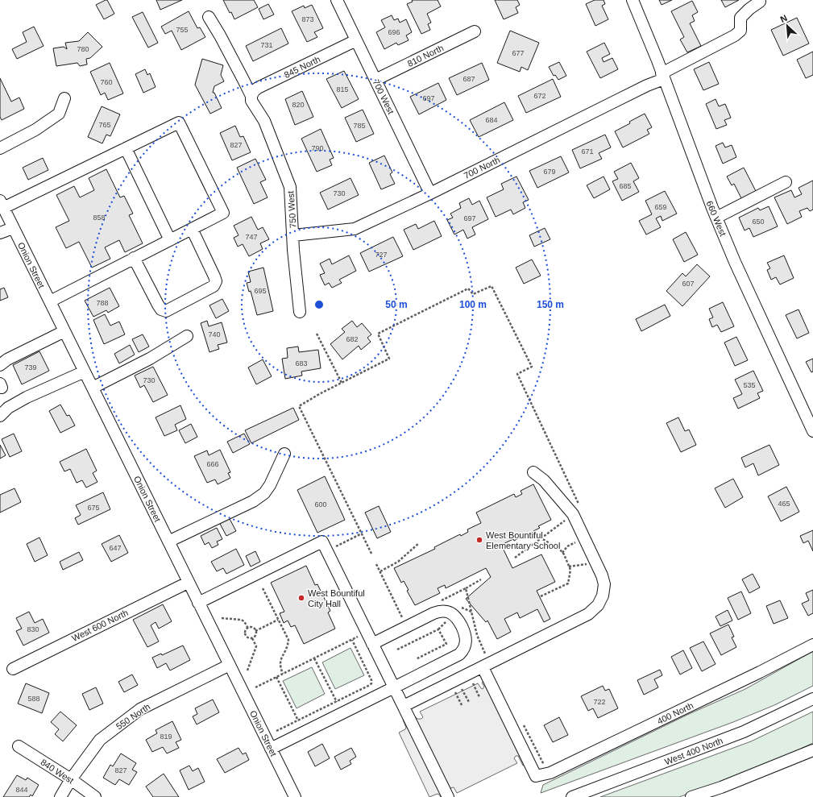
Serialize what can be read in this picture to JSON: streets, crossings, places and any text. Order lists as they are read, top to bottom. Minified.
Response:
{"streets":{"street":["810 North","845 North","700 West","700 North","750 West","660 West","Onion Street","West 600 North","400 North","550 North","West 400 North","840 West"]},"crossings":[["810 North","700 West"],["845 North","700 West"],["845 North","750 West"],["700 West","700 North"],["700 North","750 West"],["700 North","660 West"],["Onion Street","West 600 North"],["Onion Street","550 North"],["550 North","840 West"]],"places":["West Bountiful Elementary School","West Bountiful City Hall"],"house_numbers":["873","755","696","731","780","677","687","760","815","672","697","820","684","765","785","827","790","671","679","685","730","659","858","697","650","747","727","607","695","788","740","682","683","739","730","535","666","465","600","675","647","830","588","722","819","827","844"],"north":"top left","rings":["50 m","100 m","150 m"]}
